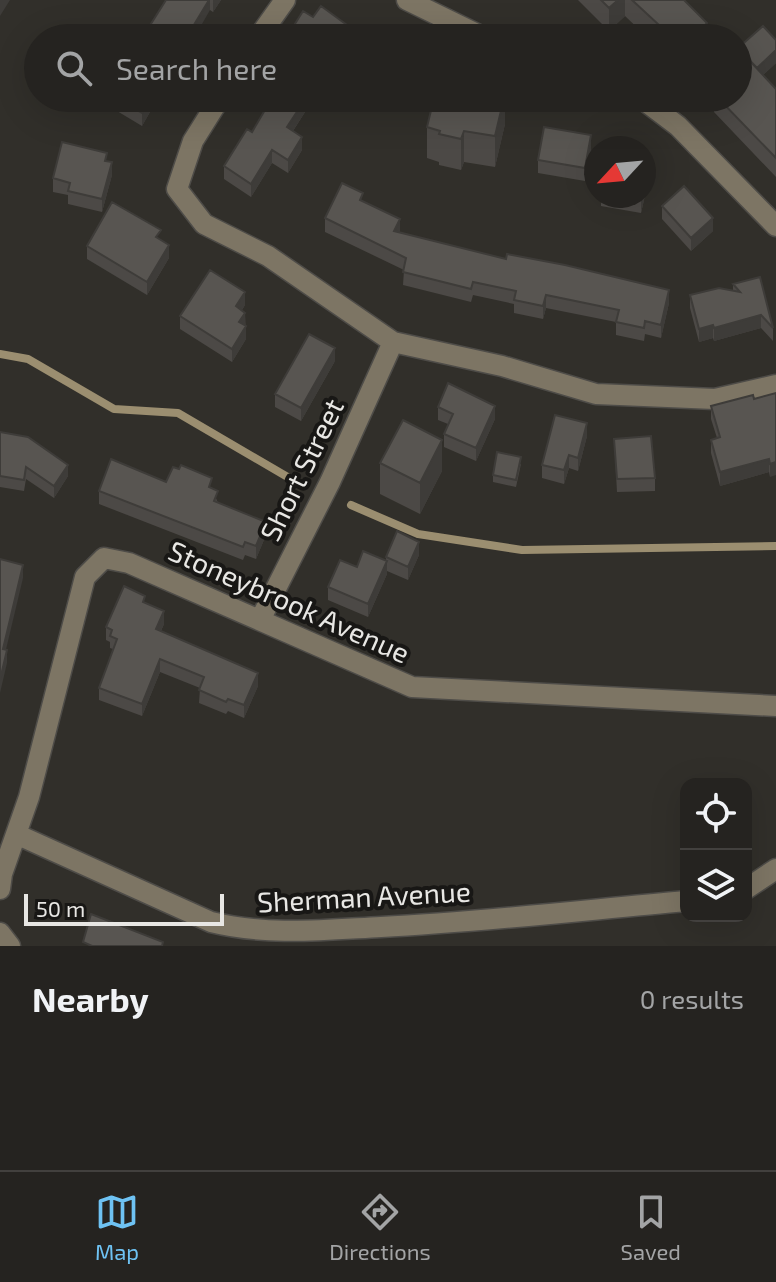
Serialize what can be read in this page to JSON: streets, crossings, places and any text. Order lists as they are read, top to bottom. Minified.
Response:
{"streets":{"street":["Short Street","Stoneybrook Avenue","Sherman Avenue"]},"crossings":[["Short Street","Stoneybrook Avenue"],["Stoneybrook Avenue","Sherman Avenue"]],"scale_bar":"50 m","north":"bottom left","page":{"search":"Search here","scale":"50 m","heading":["Nearby","0 results"],"nav":["Map","Directions","Saved"]}}
